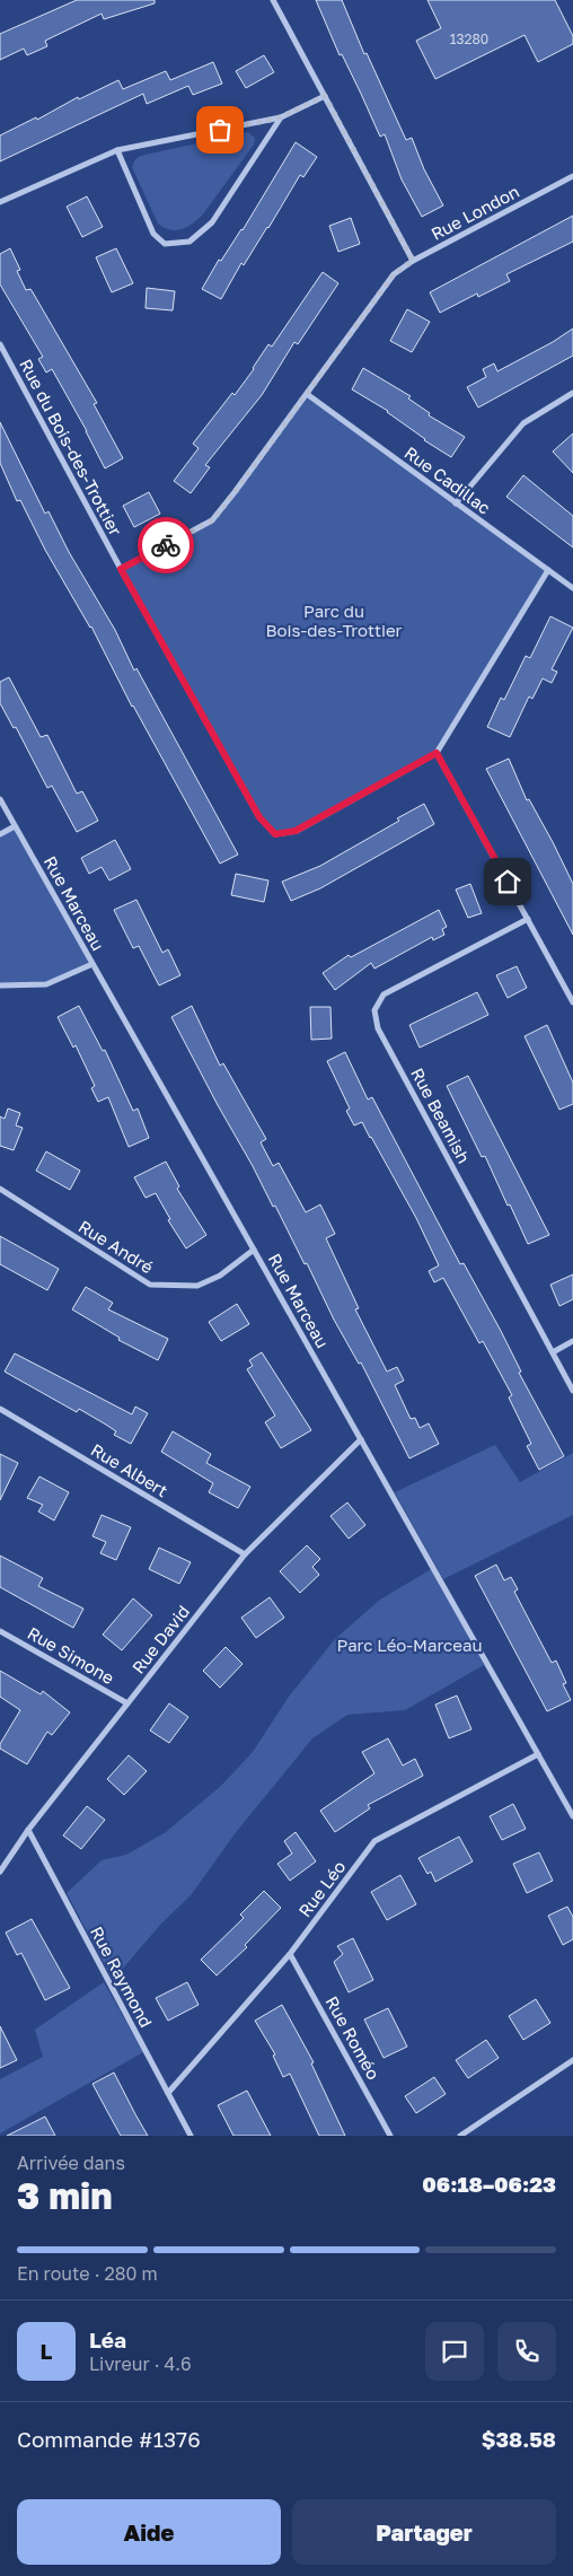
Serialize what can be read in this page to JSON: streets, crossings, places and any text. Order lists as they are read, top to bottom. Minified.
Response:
{"streets":{"street":["Rue London","Rue du Bois-des-Trottier","Rue Cadillac","Rue Marceau","Rue Beamish","Rue André","Rue Albert","Rue David","Rue Simone","Rue Léo","Rue Raymond","Rue Roméo"]},"crossings":[["Rue London","Rue du Bois-des-Trottier"],["Rue London","Rue Cadillac"],["Rue du Bois-des-Trottier","Rue Cadillac"],["Rue Marceau","Rue André"],["Rue Marceau","Rue David"],["Rue Marceau","Rue Léo"],["Rue Albert","Rue David"],["Rue David","Rue Simone"],["Rue David","Rue Raymond"],["Rue Léo","Rue Raymond"],["Rue Léo","Rue Roméo"]],"parks":["Parc du Bois-des-Trottier","Parc Léo-Marceau"],"house_numbers":["13280"],"page":{"heading":["3 min","Arrivée dans","06:18–06:23"],"panel":["Léa","Livreur · 4.6","Commande #1376","$38.58"],"bar":"En route · 280 m","round":"L","buttons":["Aide","Partager"]}}
